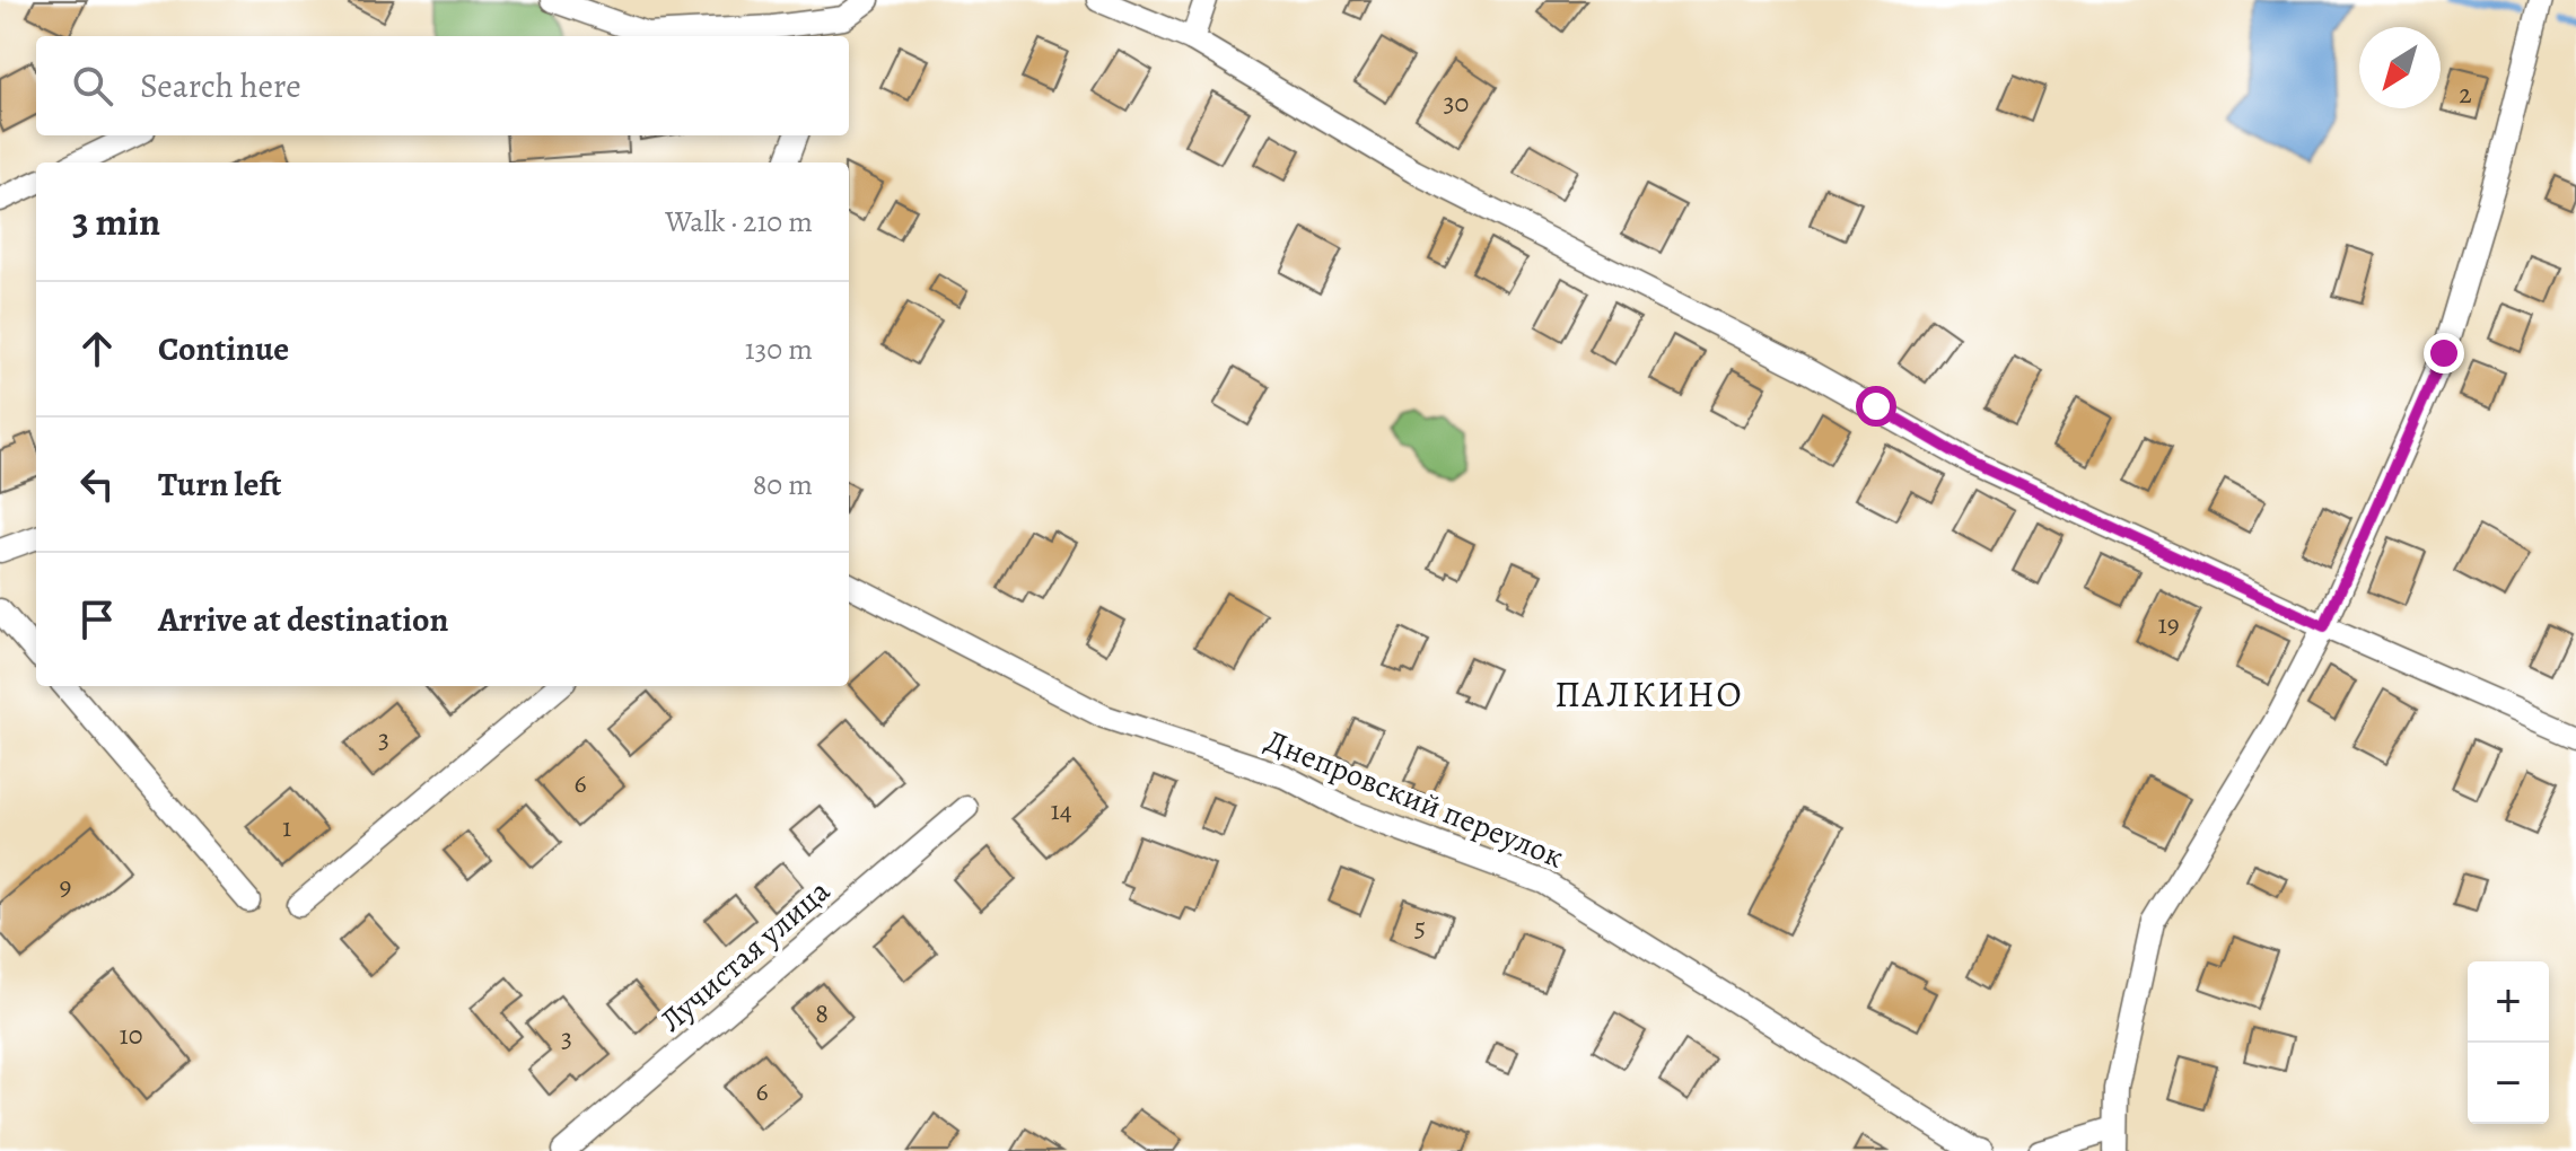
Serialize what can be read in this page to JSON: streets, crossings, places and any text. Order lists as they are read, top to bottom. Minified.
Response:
{"streets":{"street":["Днепровский переулок","Лучистая улица"]},"districts":["ПАЛКИНО"],"house_numbers":["2","30","19","3","6","14","1","9","5","8","10","3","6"],"north":"bottom left","page":{"search":"Search here","heading":["3 min","Walk · 210 m"],"list":[["Continue","130 m"],["Turn left","80 m"],"Arrive at destination"],"map_buttons":["+","−"]}}
